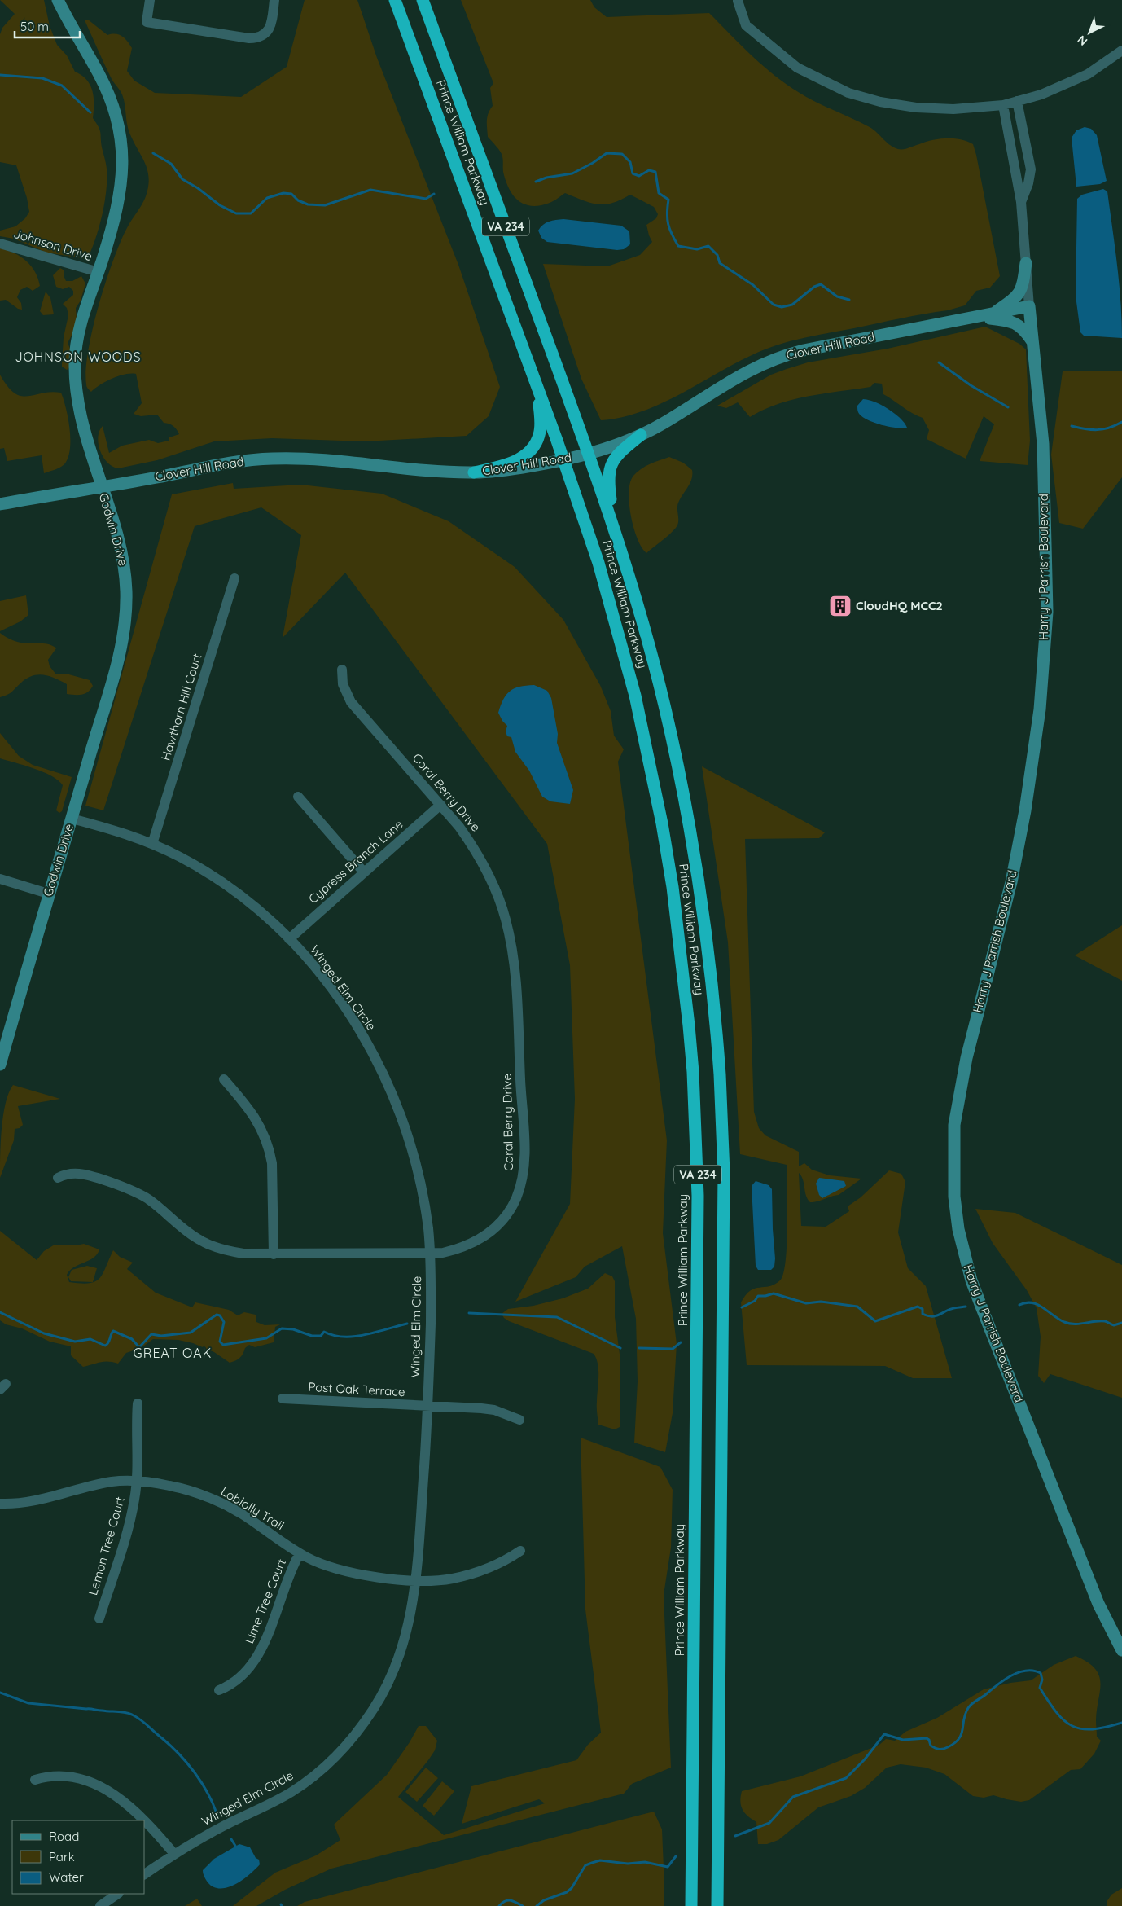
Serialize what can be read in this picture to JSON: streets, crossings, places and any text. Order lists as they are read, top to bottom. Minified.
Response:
{"streets":{"highway":["Prince William Parkway","VA 234"],"street":["Johnson Drive","Clover Hill Road","Godwin Drive","Harry J Parrish Boulevard","Hawthorn Hill Court","Coral Berry Drive","Cypress Branch Lane","Winged Elm Circle","Post Oak Terrace","Loblolly Trail","Lemon Tree Court","Lime Tree Court"]},"crossings":[["Prince William Parkway","Clover Hill Road"],["Johnson Drive","Godwin Drive"],["Clover Hill Road","Godwin Drive"],["Clover Hill Road","Harry J Parrish Boulevard"],["Godwin Drive","Winged Elm Circle"],["Hawthorn Hill Court","Winged Elm Circle"],["Coral Berry Drive","Cypress Branch Lane"],["Coral Berry Drive","Winged Elm Circle"],["Cypress Branch Lane","Winged Elm Circle"],["Winged Elm Circle","Post Oak Terrace"],["Winged Elm Circle","Loblolly Trail"],["Loblolly Trail","Lemon Tree Court"],["Loblolly Trail","Lime Tree Court"]],"districts":["JOHNSON WOODS","GREAT OAK"],"places":{"building":["CloudHQ MCC2"]},"legend":["Road","Park","Water"],"scale_bar":"50 m","north":"bottom left"}
